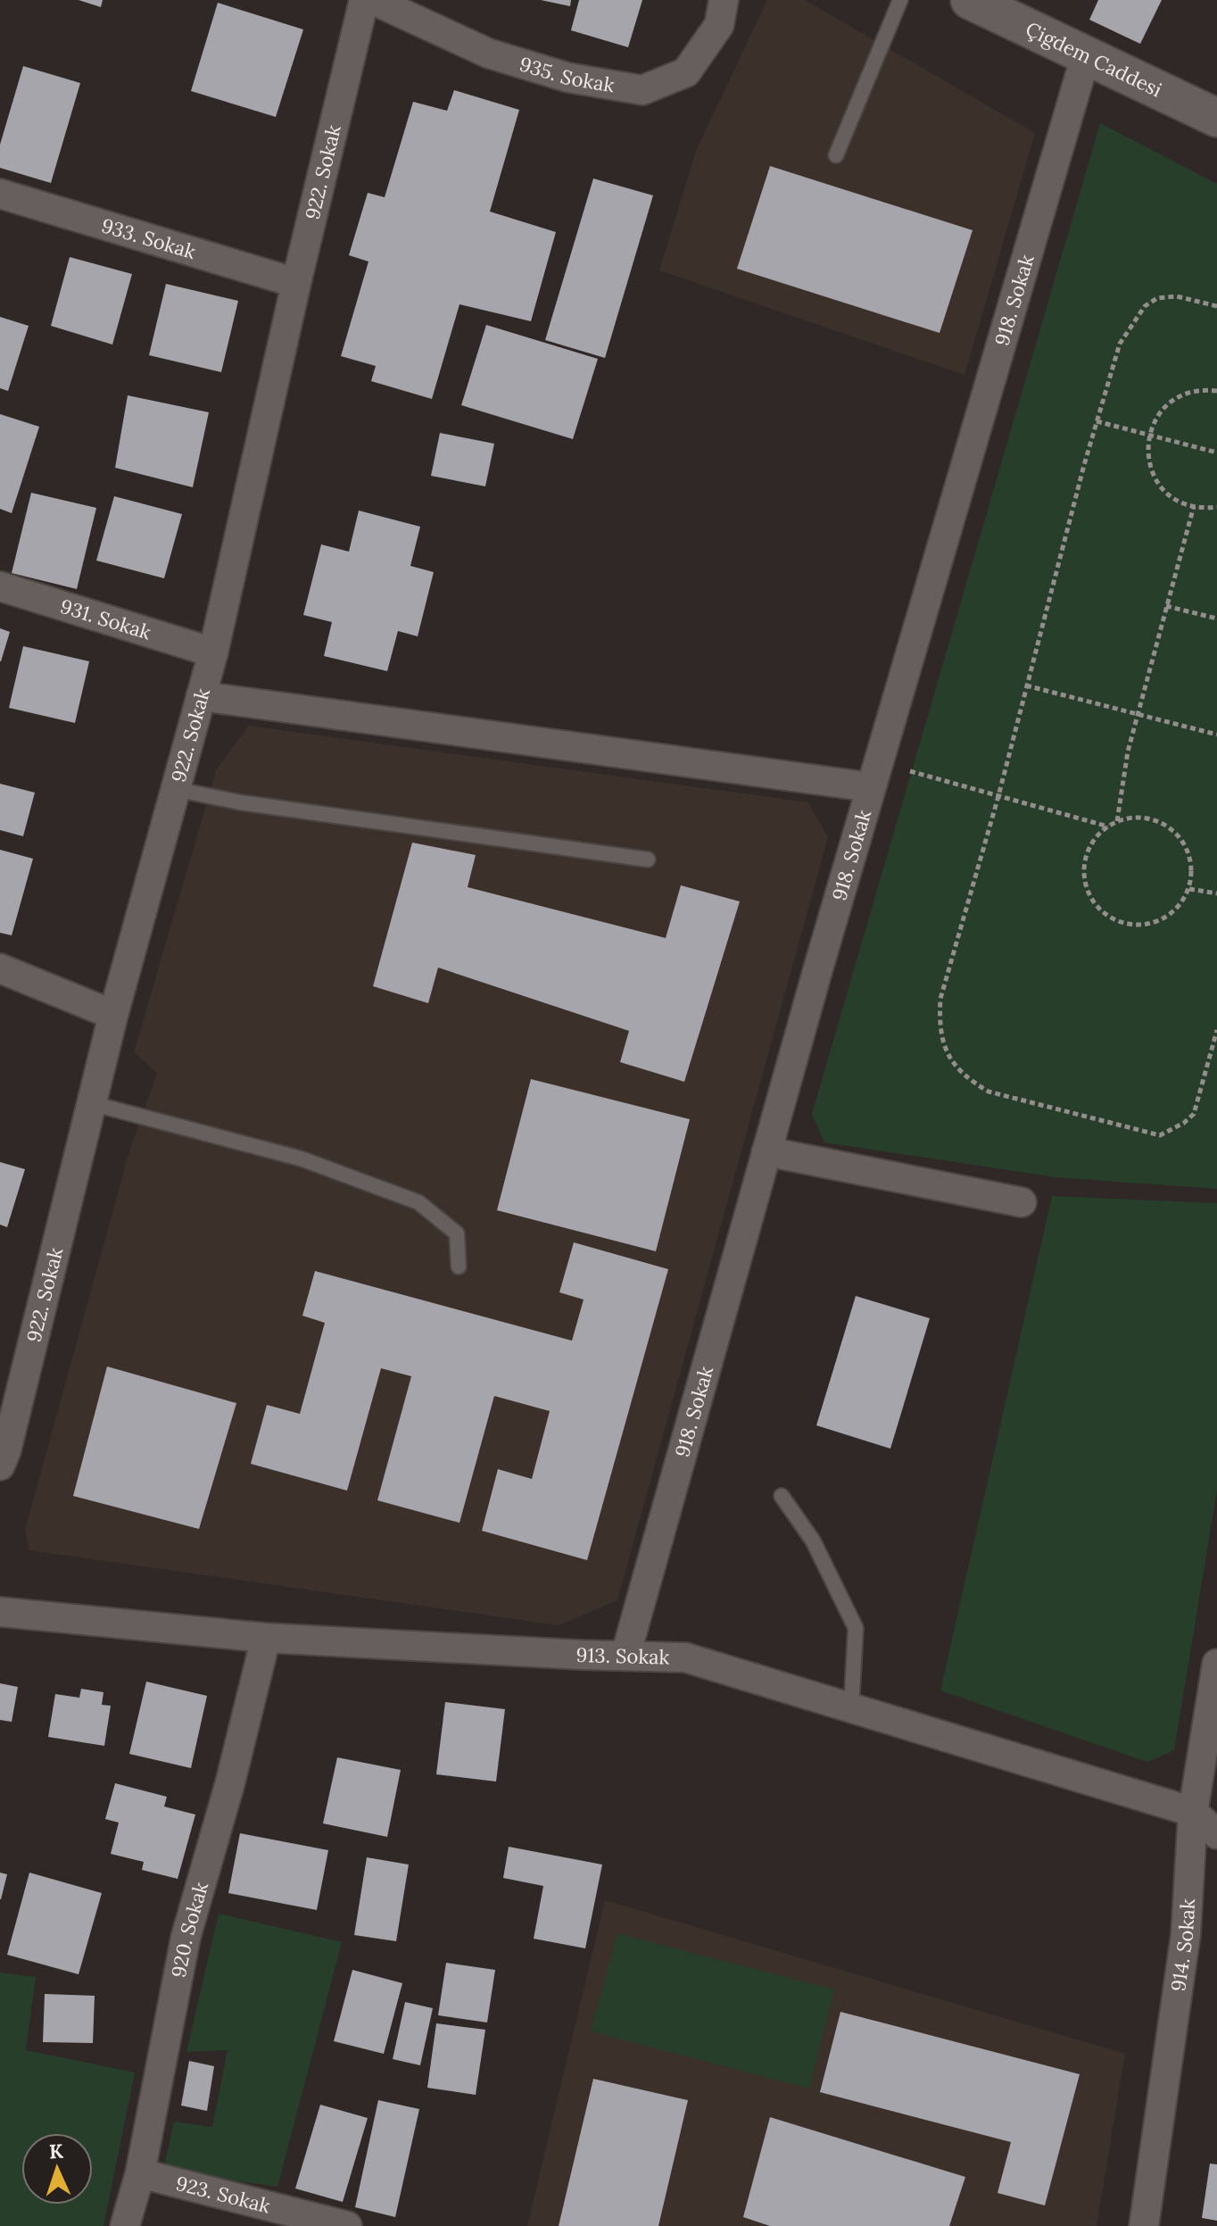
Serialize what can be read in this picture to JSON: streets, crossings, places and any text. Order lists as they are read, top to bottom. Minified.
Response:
{"streets":{"street":["Çigdem Caddesi","935. Sokak","922. Sokak","933. Sokak","918. Sokak","931. Sokak","913. Sokak","920. Sokak","914. Sokak","923. Sokak"]},"crossings":[["Çigdem Caddesi","918. Sokak"],["922. Sokak","933. Sokak"],["922. Sokak","931. Sokak"],["918. Sokak","913. Sokak"],["913. Sokak","920. Sokak"],["913. Sokak","914. Sokak"],["920. Sokak","923. Sokak"]],"north":"top"}
